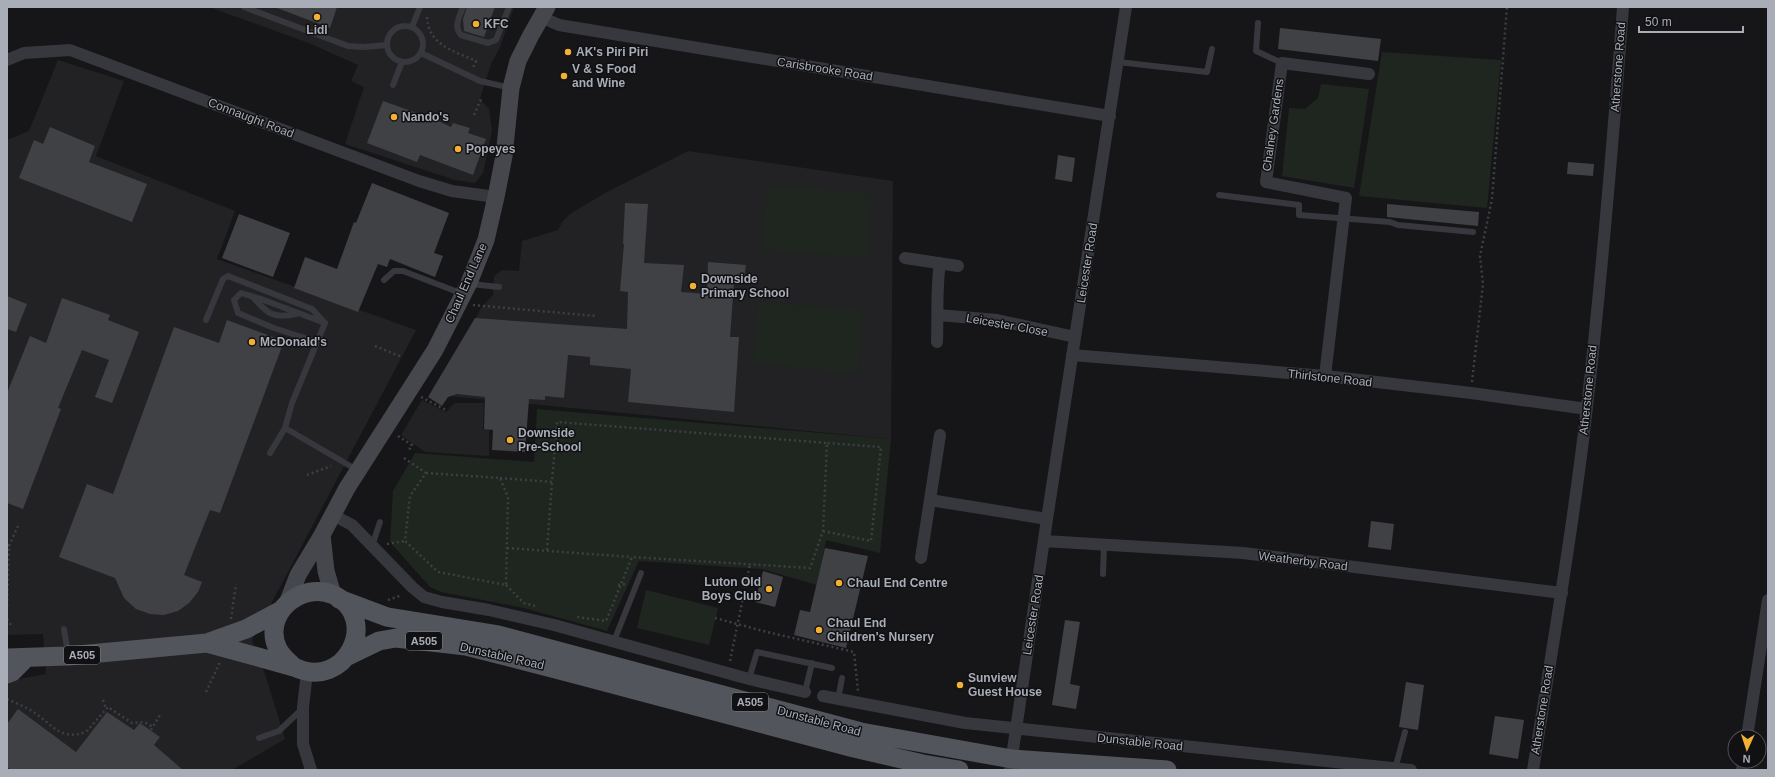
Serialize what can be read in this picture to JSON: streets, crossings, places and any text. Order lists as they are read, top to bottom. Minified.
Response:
{"streets":{"main road":["A505","Dunstable Road"],"street":["Atherstone Road","Carisbrooke Road","Connaught Road","Chalney Gardens","Leicester Road","Chaul End Lane","Leicester Close","Thirlstone Road","Weatherby Road"]},"crossings":[["Atherstone Road","Thirlstone Road"],["Atherstone Road","Weatherby Road"],["Carisbrooke Road","Leicester Road"],["Carisbrooke Road","Chaul End Lane"],["Connaught Road","Chaul End Lane"],["Chalney Gardens","Thirlstone Road"],["Leicester Road","Leicester Close"],["Leicester Road","Thirlstone Road"],["Leicester Road","Weatherby Road"],["Leicester Road","Dunstable Road"],["Chaul End Lane","A505"],["Chaul End Lane","Dunstable Road"],["A505","Dunstable Road"]],"places":["Lidl","KFC","AK's Piri Piri","V & S Food and Wine","Nando's","Popeyes","Downside Primary School","McDonald's","Downside Pre-School","Chaul End Centre","Luton Old Boys Club","Chaul End Children's Nursery","Sunview Guest House"],"scale_bar":"50 m","north":"bottom"}
